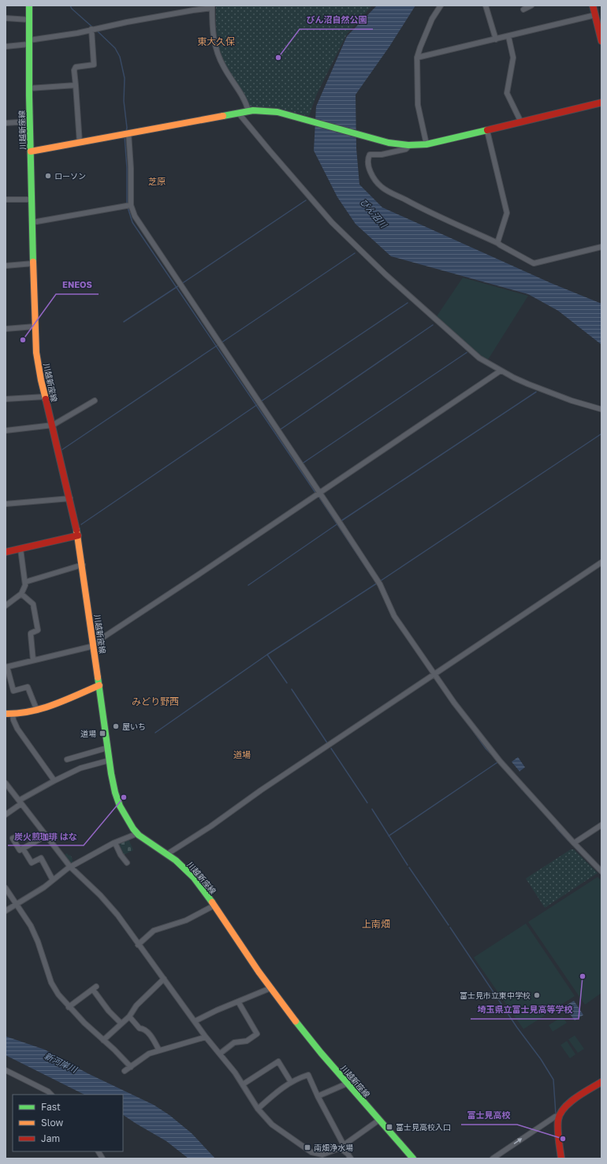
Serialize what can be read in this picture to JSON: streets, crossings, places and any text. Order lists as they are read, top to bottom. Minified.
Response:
{"streets":{"main road":["川越新座線"]},"districts":["東大久保","芝原","みどり野西","道場","上南畑"],"water":["びん沼川","新河岸川"],"places":{"other":["びん沼自然公園","ローソン","ENEOS","屋いち","炭火煎珈琲 はな","埼玉県立富士見高等学校","富士見市立東中学校","富士見高校"],"transit":["道場","富士見高校入口","南畑浄水場"]},"legend":["Fast","Slow","Jam"]}
